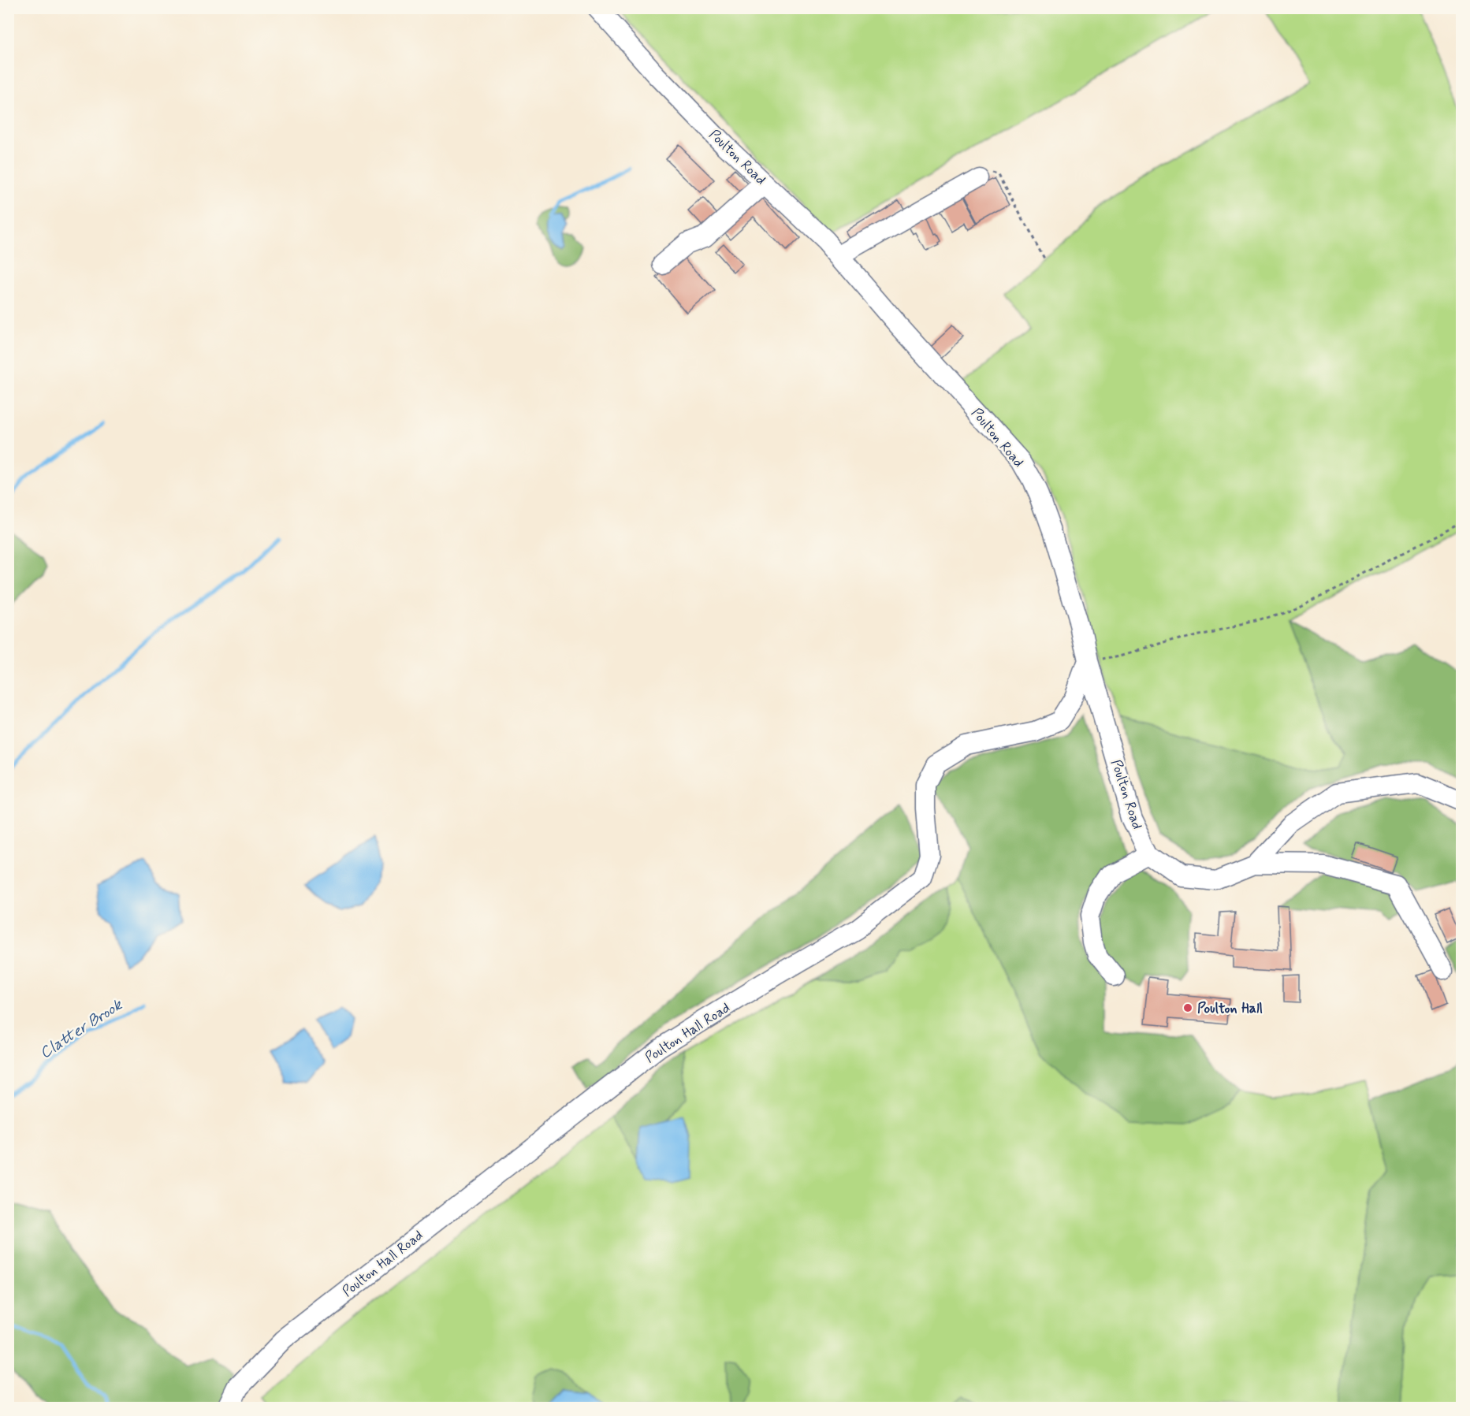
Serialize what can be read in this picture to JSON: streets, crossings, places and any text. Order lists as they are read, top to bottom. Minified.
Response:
{"streets":{"street":["Poulton Road","Poulton Hall Road"]},"crossings":[["Poulton Road","Poulton Hall Road"]],"water":["Clatter Brook"],"places":["Poulton Hall"]}
